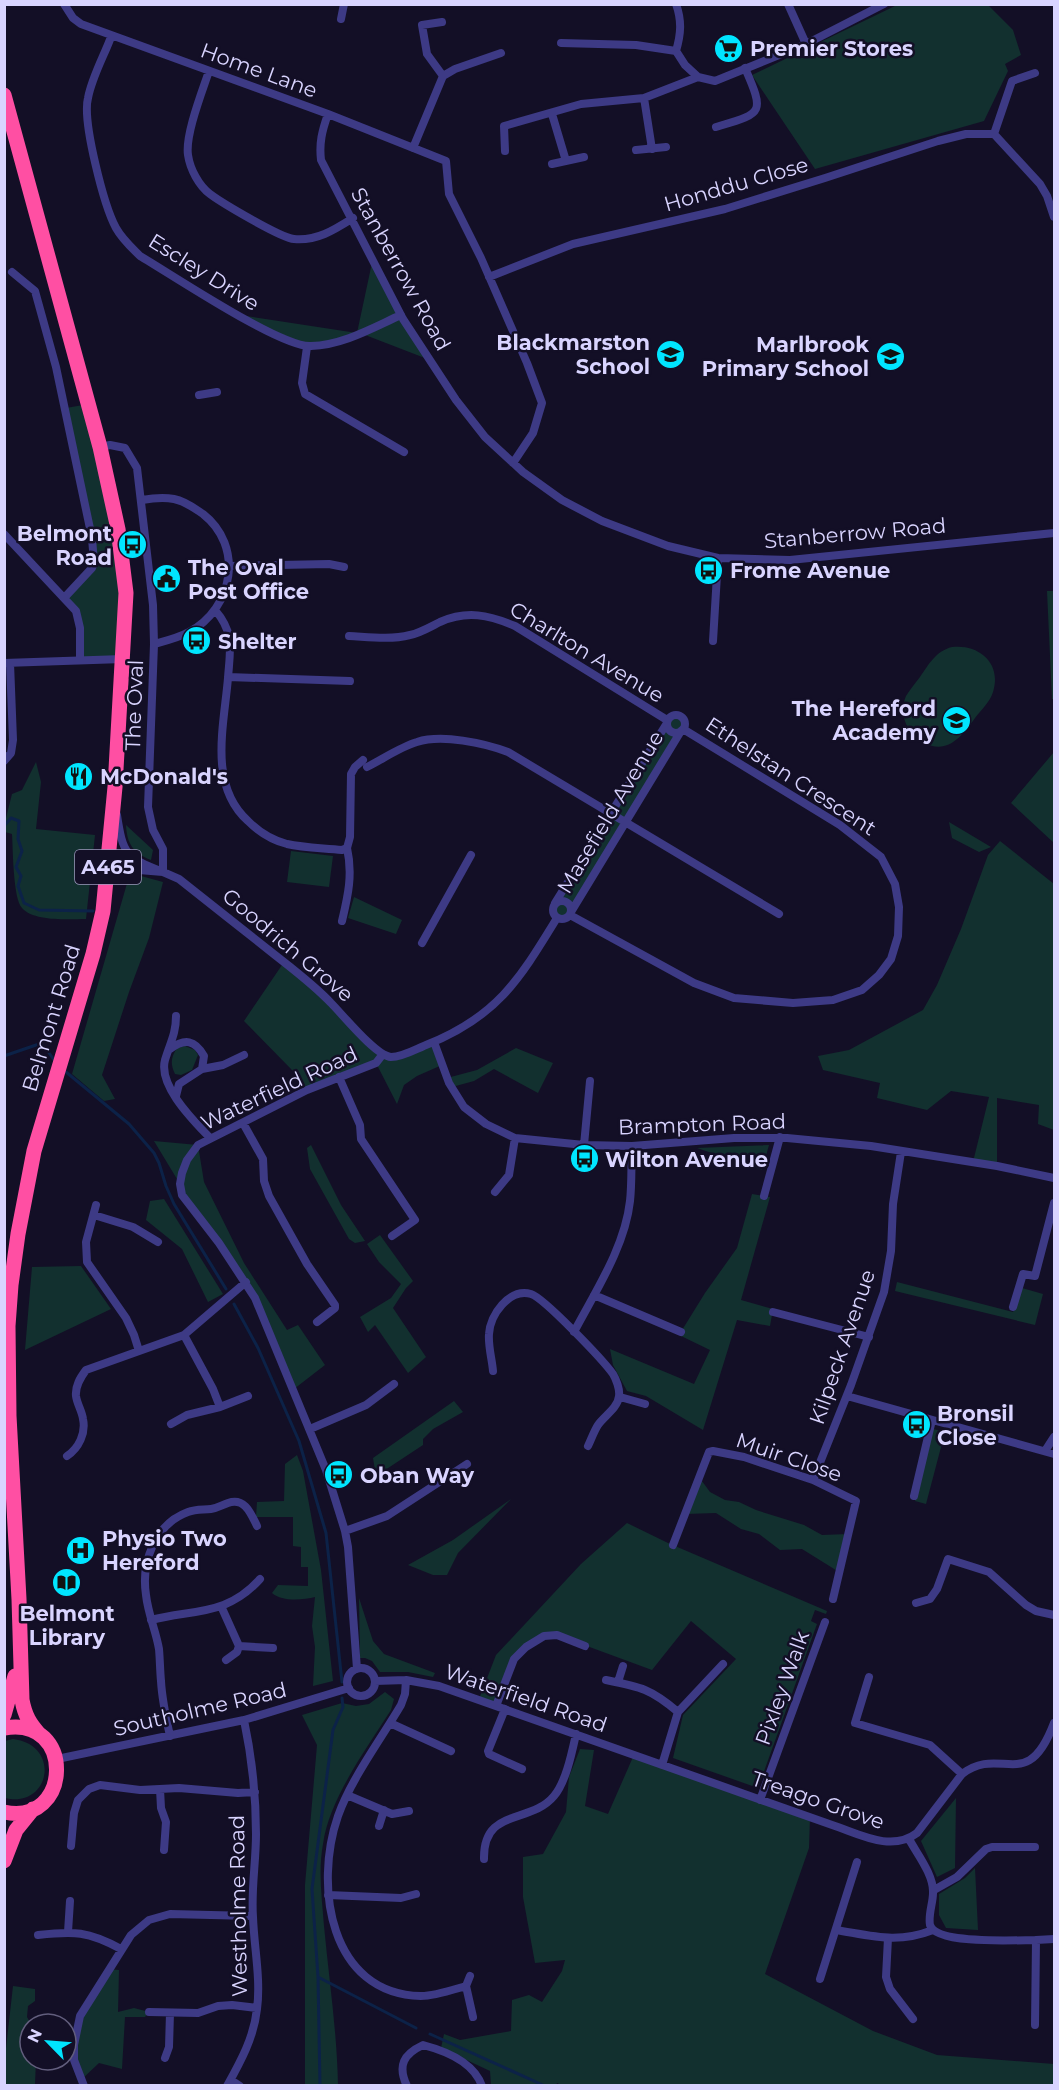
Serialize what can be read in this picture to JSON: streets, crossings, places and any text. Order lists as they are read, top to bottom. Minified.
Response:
{"streets":{"highway":["A465","Belmont Road"],"street":["Home Lane","Honddu Close","Stanberrow Road","Escley Drive","Charlton Avenue","The Oval","Ethelstan Crescent","Masefield Avenue","Goodrich Grove","Waterfield Road","Brampton Road","Kilpeck Avenue","Muir Close","Pixley Walk","Southolme Road","Treago Grove","Westholme Road"]},"crossings":[["Home Lane","Honddu Close"],["Home Lane","Stanberrow Road"],["Home Lane","Escley Drive"],["Stanberrow Road","Escley Drive"],["Charlton Avenue","Ethelstan Crescent"],["Charlton Avenue","Masefield Avenue"],["The Oval","Goodrich Grove"],["The Oval","Belmont Road"],["Ethelstan Crescent","Masefield Avenue"],["Ethelstan Crescent","Waterfield Road"],["Masefield Avenue","Waterfield Road"],["Goodrich Grove","Belmont Road"],["Goodrich Grove","Waterfield Road"],["Belmont Road","Southolme Road"],["Waterfield Road","Brampton Road"],["Waterfield Road","Southolme Road"],["Waterfield Road","Treago Grove"],["Brampton Road","Kilpeck Avenue"],["Kilpeck Avenue","Muir Close"],["Pixley Walk","Treago Grove"],["Southolme Road","Westholme Road"]],"places":{"supermarket":["Premier Stores"],"school or university":["Blackmarston School","Marlbrook Primary School","The Hereford Academy"],"bus stop":["Belmont Road","Frome Avenue","Shelter","Wilton Avenue","Bronsil Close","Oban Way"],"public building":["The Oval Post Office"],"restaurant":["McDonald's"],"hospital":["Physio Two Hereford"],"library":["Belmont Library"]},"north":"top left"}
